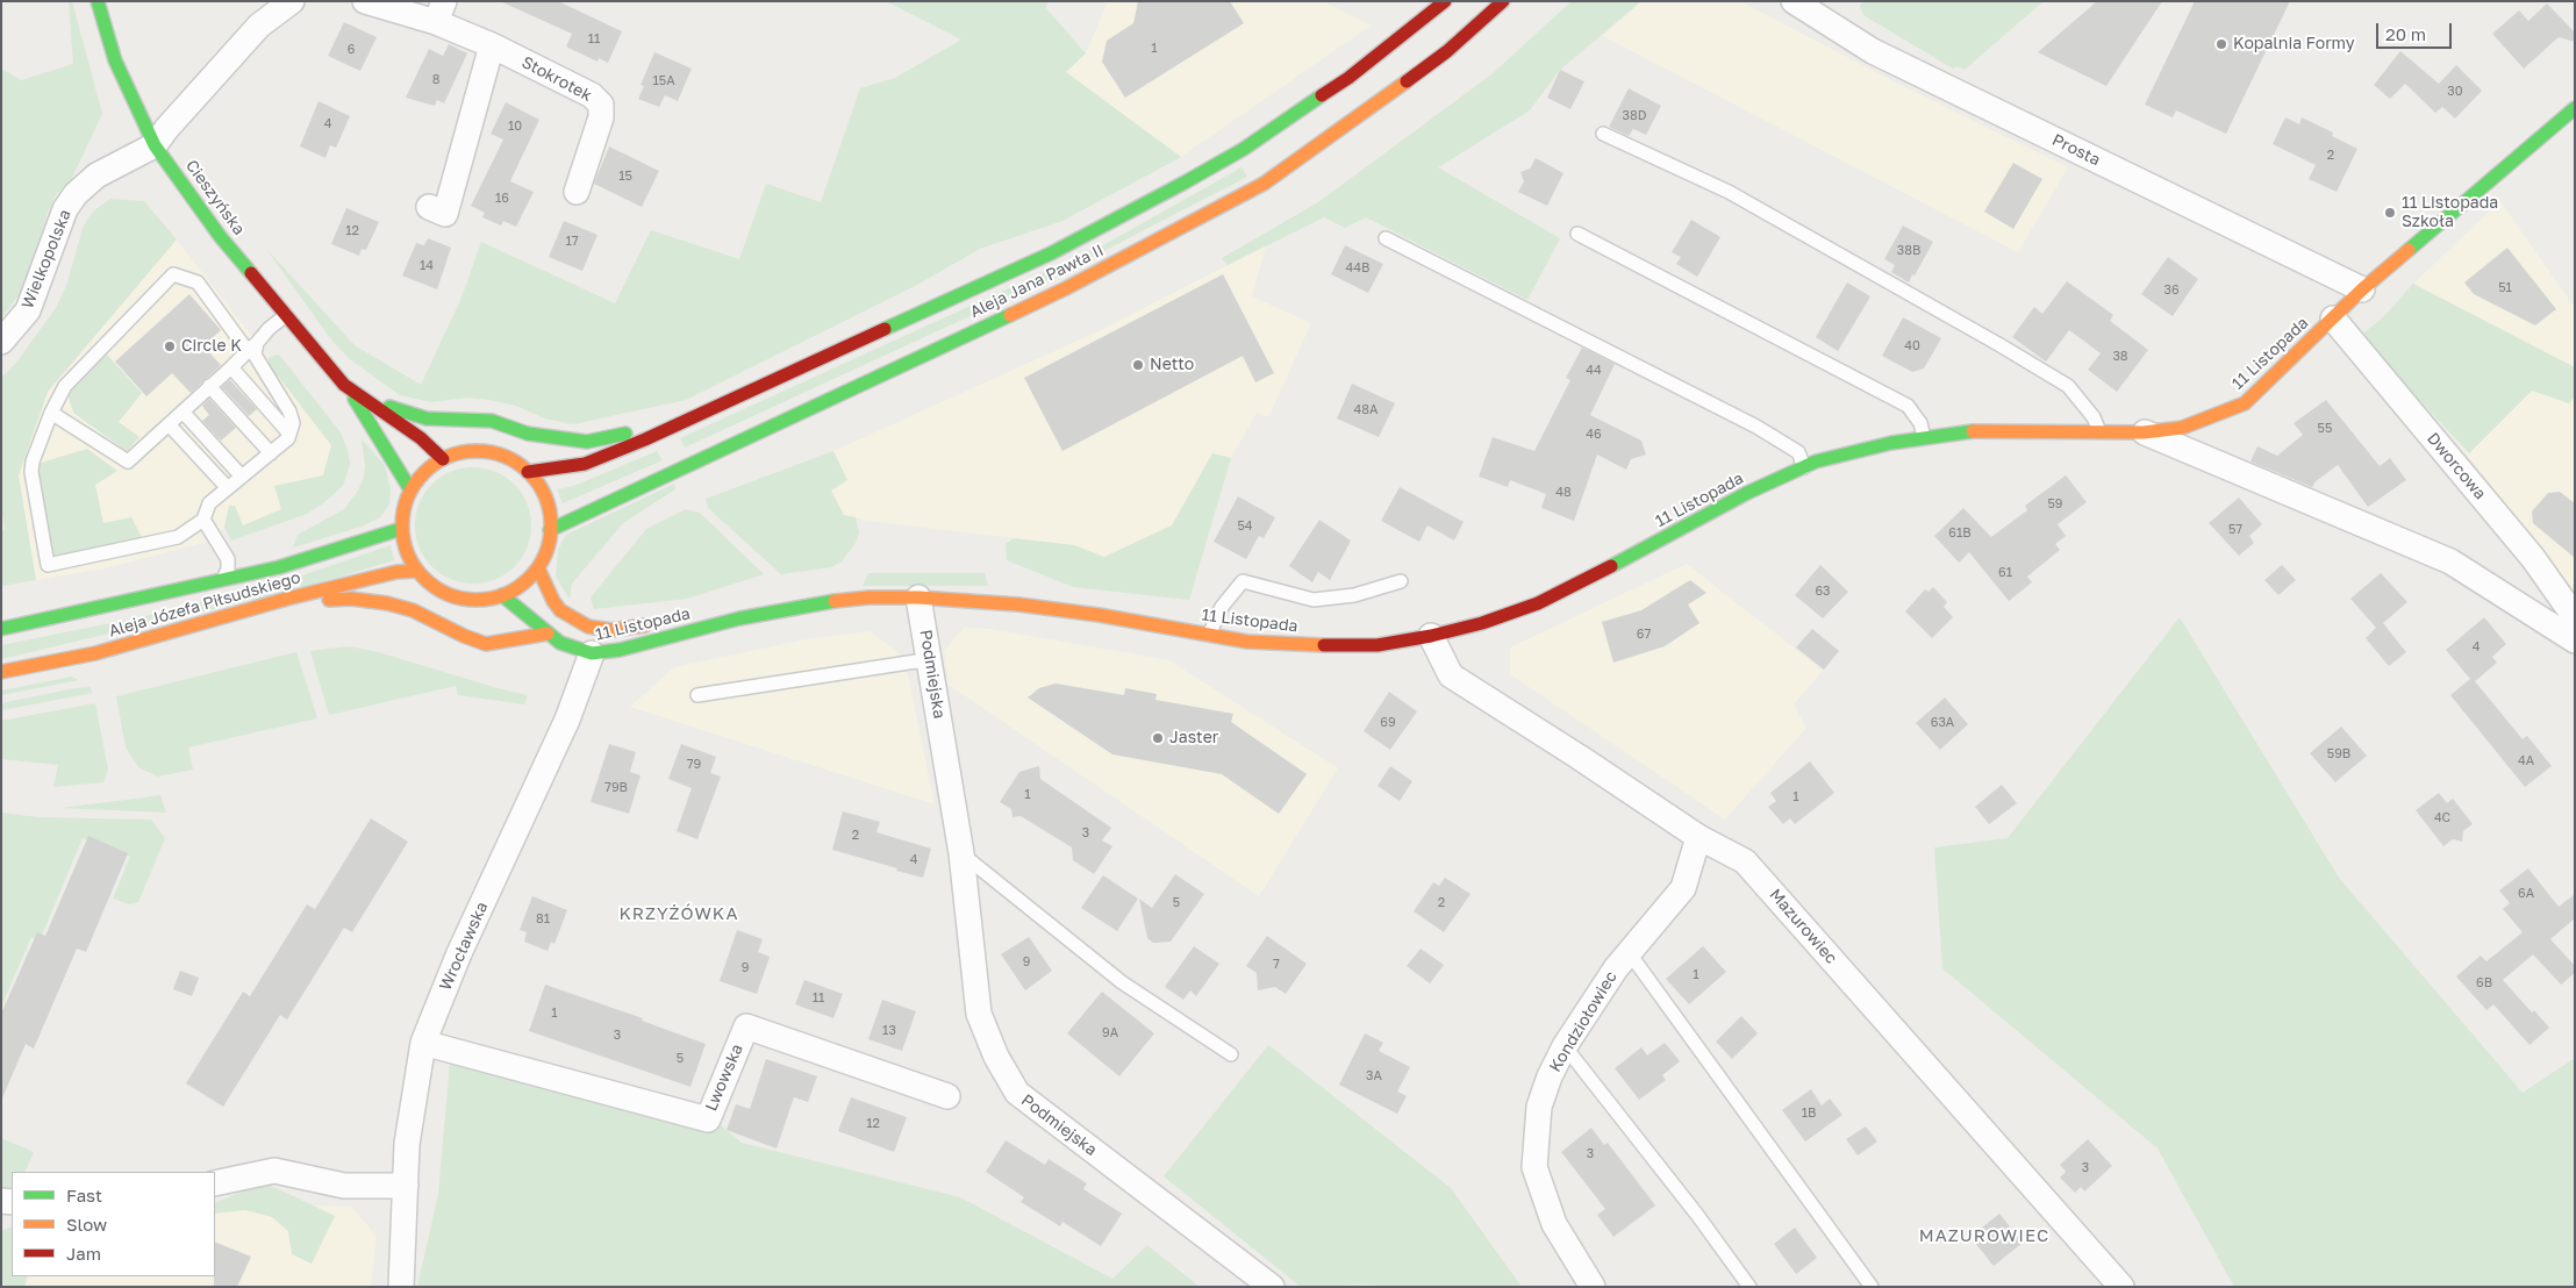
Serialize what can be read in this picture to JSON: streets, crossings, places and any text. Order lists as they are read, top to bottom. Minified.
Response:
{"streets":{"main road":["Cieszyńska","Aleja Jana Pawła II","11 Listopada","Aleja Józefa Piłsudskiego"],"street":["Stokrotek","Prosta","Wielkopolska","Dworcowa","Podmiejska","Mazurowiec","Wrocławska","Kondziołowiec","Lwowska"]},"crossings":[["Prosta","11 Listopada"],["Cieszyńska","Wielkopolska"],["Cieszyńska","Aleja Jana Pawła II"],["Cieszyńska","11 Listopada"],["Cieszyńska","Aleja Józefa Piłsudskiego"],["Aleja Jana Pawła II","11 Listopada"],["Aleja Jana Pawła II","Aleja Józefa Piłsudskiego"],["11 Listopada","Dworcowa"],["11 Listopada","Aleja Józefa Piłsudskiego"],["11 Listopada","Podmiejska"],["11 Listopada","Mazurowiec"],["11 Listopada","Wrocławska"],["Mazurowiec","Kondziołowiec"],["Wrocławska","Lwowska"]],"districts":["KRZYŻÓWKA","MAZUROWIEC"],"places":["Kopalnia Formy","11 Listopada Szkoła","Circle K","Netto","Jaster"],"house_numbers":["11","1","6","8","15A","30","38D","4","10","2","15","16","12","17","38B","14","44B","51","36","40","38","44","48A","55","46","48","59","54","57","61B","61","63","67","4","69","63A","59B","4A","79","79B","1","1","4C","3","2","4","6A","5","2","81","9","7","9","1","6B","11","1","13","9A","3","5","3A","1B","12","3","3"],"legend":["Fast","Slow","Jam"],"scale_bar":"20 m"}
